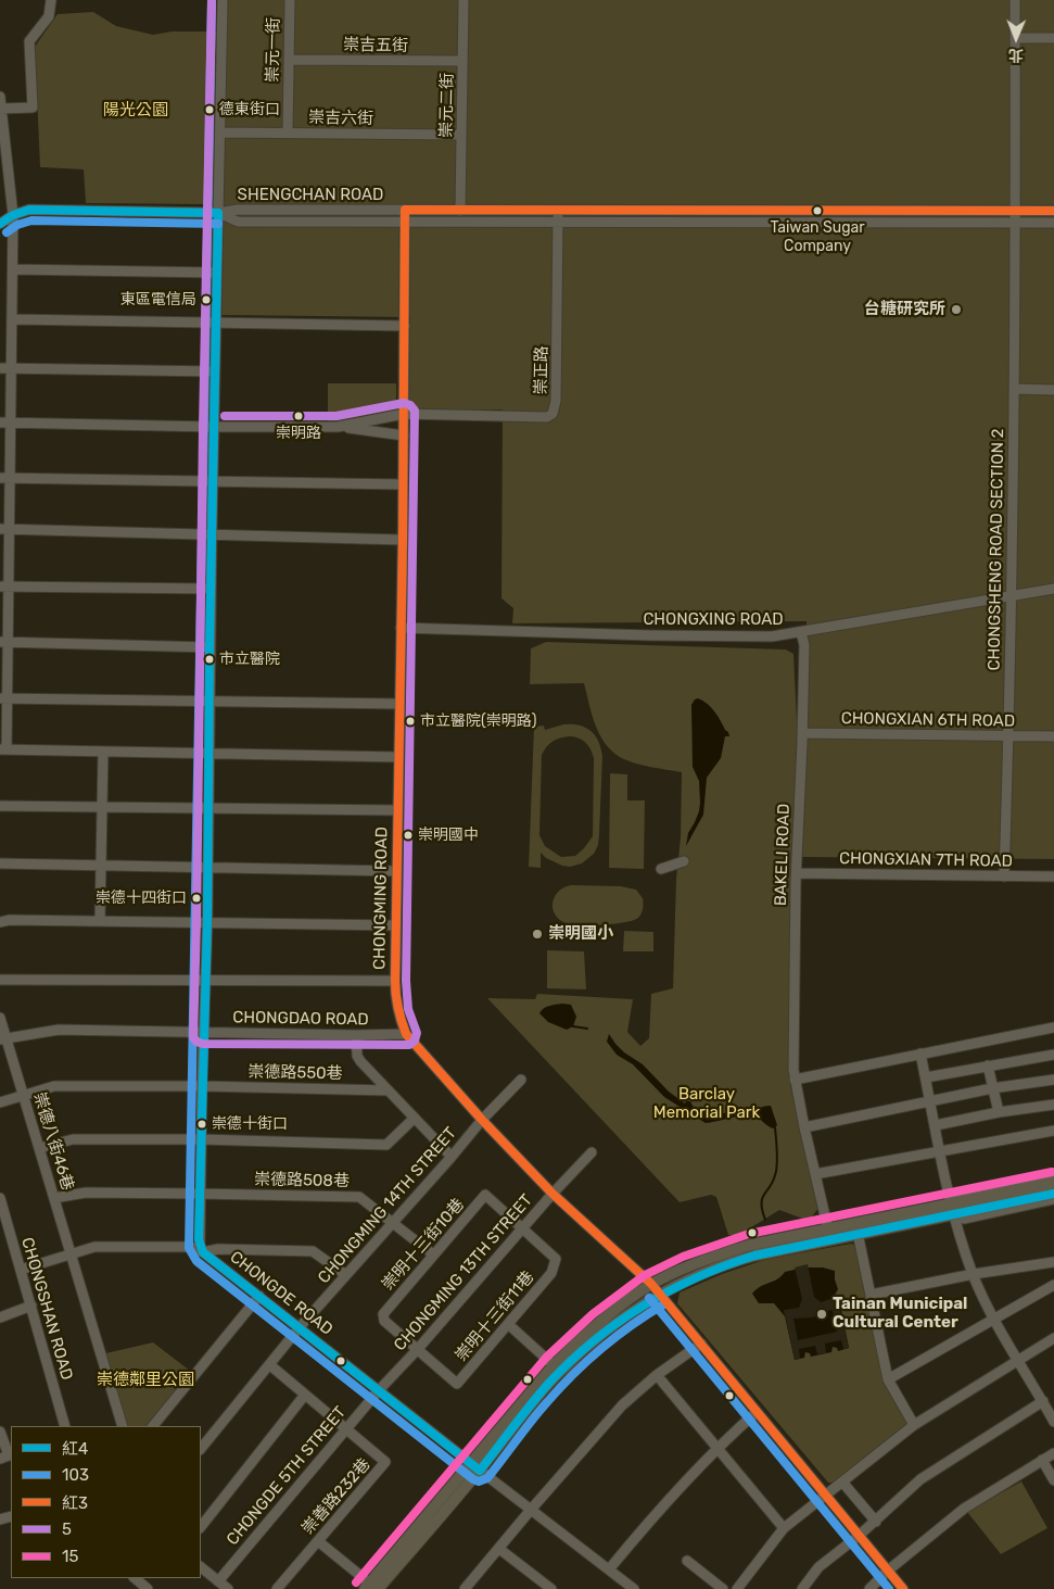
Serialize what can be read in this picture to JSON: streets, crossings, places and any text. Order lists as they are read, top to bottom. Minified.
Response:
{"streets":{"street":["崇吉五街","崇元一街","崇元二街","崇吉六街","SHENGCHAN ROAD","崇正路","CHONGSHENG ROAD SECTION 2","CHONGXING ROAD","CHONGXIAN 6TH ROAD","BAKELI ROAD","CHONGXIAN 7TH ROAD","CHONGMING ROAD","CHONGDAO ROAD","崇德路550巷","崇德八街46巷","崇德路508巷","CHONGMING 14TH STREET","崇明十三街10巷","CHONGMING 13TH STREET","CHONGDE ROAD","CHONGSHAN ROAD","崇明十三街11巷","CHONGDE 5TH STREET","崇善路232巷"]},"crossings":[["崇吉五街","崇元一街"],["崇吉五街","崇元二街"],["崇元一街","崇吉六街"],["崇元二街","崇吉六街"],["崇元二街","SHENGCHAN ROAD"],["SHENGCHAN ROAD","崇正路"],["SHENGCHAN ROAD","CHONGSHENG ROAD SECTION 2"],["SHENGCHAN ROAD","CHONGMING ROAD"],["崇正路","CHONGMING ROAD"],["CHONGSHENG ROAD SECTION 2","CHONGXING ROAD"],["CHONGSHENG ROAD SECTION 2","CHONGXIAN 6TH ROAD"],["CHONGSHENG ROAD SECTION 2","CHONGXIAN 7TH ROAD"],["CHONGXING ROAD","BAKELI ROAD"],["CHONGXING ROAD","CHONGMING ROAD"],["CHONGXIAN 6TH ROAD","BAKELI ROAD"],["BAKELI ROAD","CHONGXIAN 7TH ROAD"],["CHONGMING ROAD","CHONGDAO ROAD"],["CHONGMING ROAD","CHONGMING 14TH STREET"],["CHONGMING ROAD","CHONGMING 13TH STREET"],["CHONGDAO ROAD","崇德八街46巷"],["崇德路550巷","崇德八街46巷"],["崇德八街46巷","崇德路508巷"],["崇德路508巷","CHONGMING 14TH STREET"],["崇德路508巷","崇明十三街10巷"],["CHONGMING 14TH STREET","CHONGDE ROAD"],["崇明十三街10巷","CHONGMING 13TH STREET"],["崇明十三街10巷","崇明十三街11巷"],["CHONGMING 13TH STREET","CHONGDE ROAD"],["CHONGMING 13TH STREET","崇明十三街11巷"],["CHONGMING 13TH STREET","CHONGDE 5TH STREET"],["CHONGDE ROAD","CHONGDE 5TH STREET"],["CHONGDE 5TH STREET","崇善路232巷"]],"parks":["陽光公園","Barclay Memorial Park","崇德鄰里公園"],"places":["德東街口","Taiwan Sugar Company","東區電信局","台糖研究所","崇明路","市立醫院","市立醫院(崇明路)","崇明國中","崇德十四街口","崇明國小","崇德十街口","Tainan Municipal Cultural Center"],"lines":["transit line 103","transit line 5","transit line 紅4","transit line 紅3","transit line 15"],"legend":["紅4","103","紅3","5","15"],"north":"bottom"}
